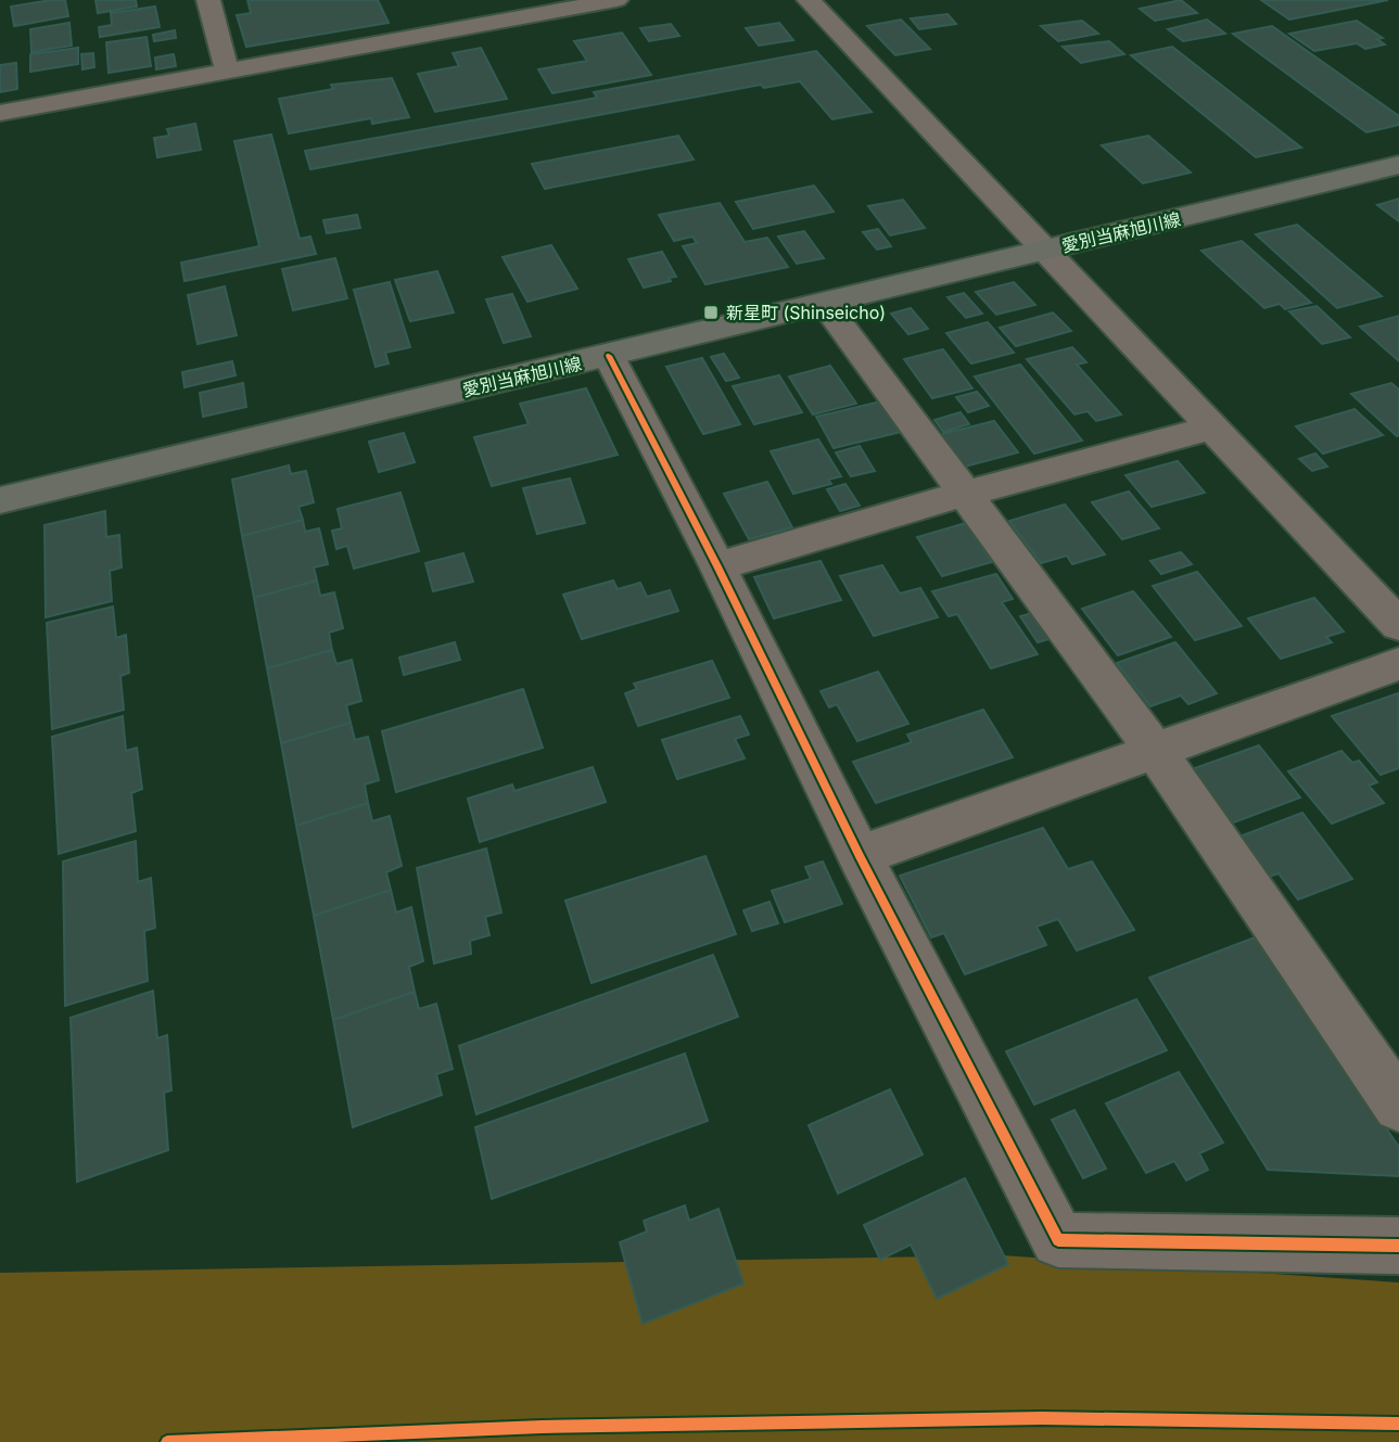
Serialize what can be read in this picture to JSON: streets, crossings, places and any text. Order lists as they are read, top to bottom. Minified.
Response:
{"streets":{"main road":["愛別当麻旭川線"]},"places":{"transit":["新星町 (Shinseicho)"]}}
